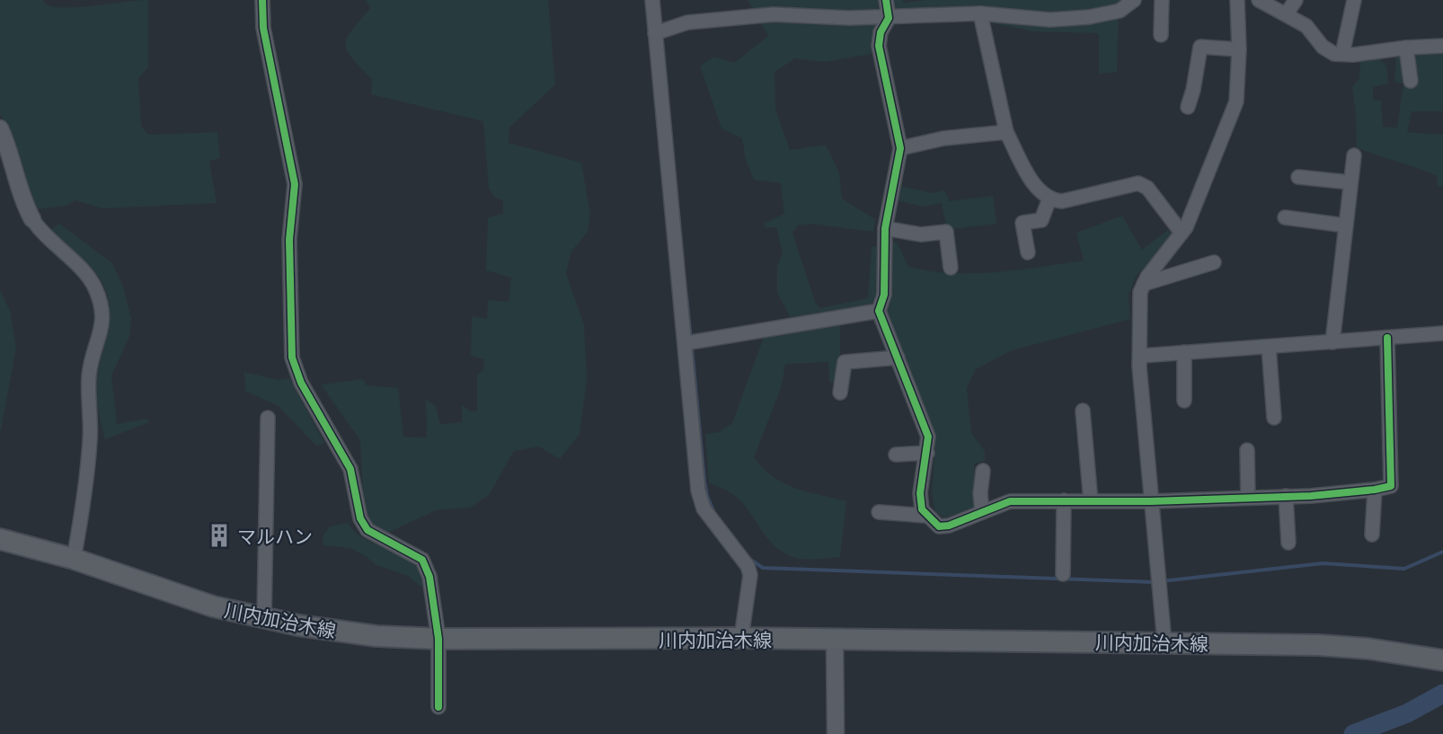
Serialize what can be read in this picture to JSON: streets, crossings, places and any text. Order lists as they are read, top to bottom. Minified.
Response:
{"streets":{"main road":["川内加治木線"]},"places":{"building":["マルハン"]}}
